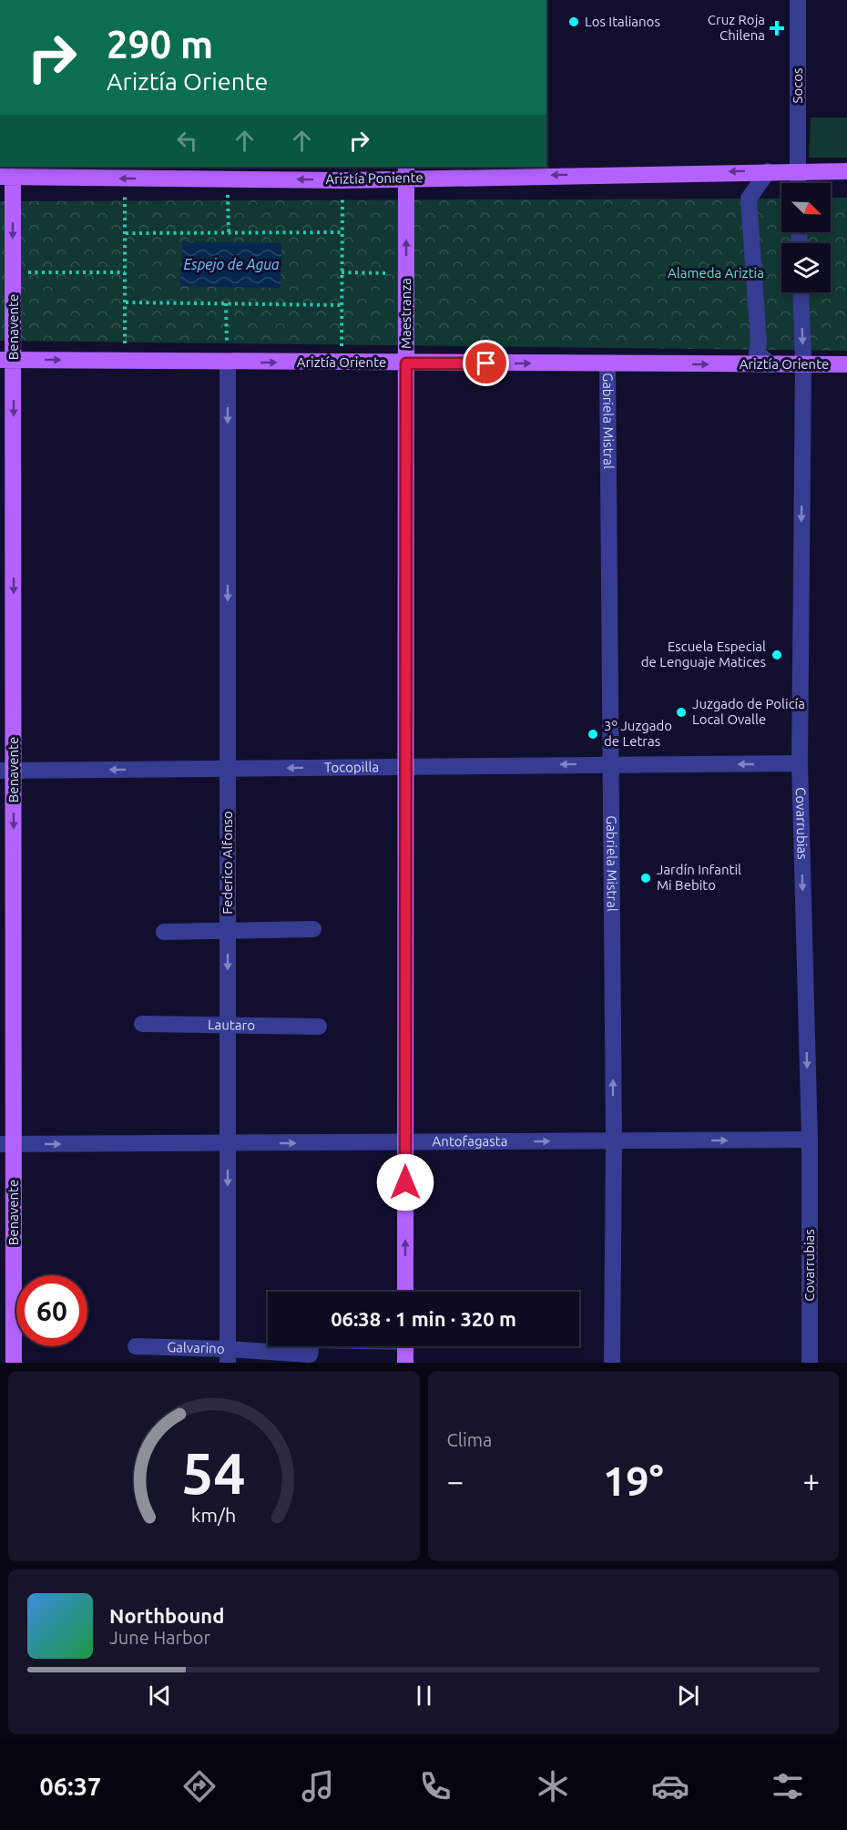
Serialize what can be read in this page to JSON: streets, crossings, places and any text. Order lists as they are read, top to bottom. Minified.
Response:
{"streets":{"main road":["Ariztía Poniente","Maestranza","Benavente","Ariztía Oriente"],"street":["Socos","Gabriela Mistral","Tocopilla","Covarrubias","Federico Alfonso","Lautaro","Antofagasta","Galvarino"]},"crossings":[["Socos","Ariztía Poniente"],["Ariztía Poniente","Maestranza"],["Ariztía Poniente","Benavente"],["Maestranza","Ariztía Oriente"],["Maestranza","Tocopilla"],["Maestranza","Antofagasta"],["Benavente","Ariztía Oriente"],["Benavente","Tocopilla"],["Benavente","Antofagasta"],["Ariztía Oriente","Gabriela Mistral"],["Ariztía Oriente","Covarrubias"],["Ariztía Oriente","Federico Alfonso"],["Gabriela Mistral","Tocopilla"],["Gabriela Mistral","Antofagasta"],["Tocopilla","Covarrubias"],["Tocopilla","Federico Alfonso"],["Covarrubias","Antofagasta"],["Federico Alfonso","Lautaro"],["Federico Alfonso","Antofagasta"],["Federico Alfonso","Galvarino"]],"one_way":["Ariztía Poniente","Benavente","Ariztía Oriente","Gabriela Mistral","Tocopilla","Covarrubias","Federico Alfonso","Antofagasta"],"water":["Espejo de Agua"],"parks":["Alameda Ariztia"],"places":{"other":["Los Italianos","Escuela Especial de Lenguaje Matices","Juzgado de Policía Local Ovalle","3º Juzgado de Letras","Jardín Infantil Mi Bebito"],"health":["Cruz Roja Chilena"]},"north":"bottom right","page":{"turn":["290 m","Ariztía Oriente"],"limit":"60","trip":"06:38 · 1 min · 320 m","tile":"Clima","heat":["−","19°","+"],"song":["Northbound","June Harbor"],"tabs":"06:37","gauge":["54","km/h"]}}
